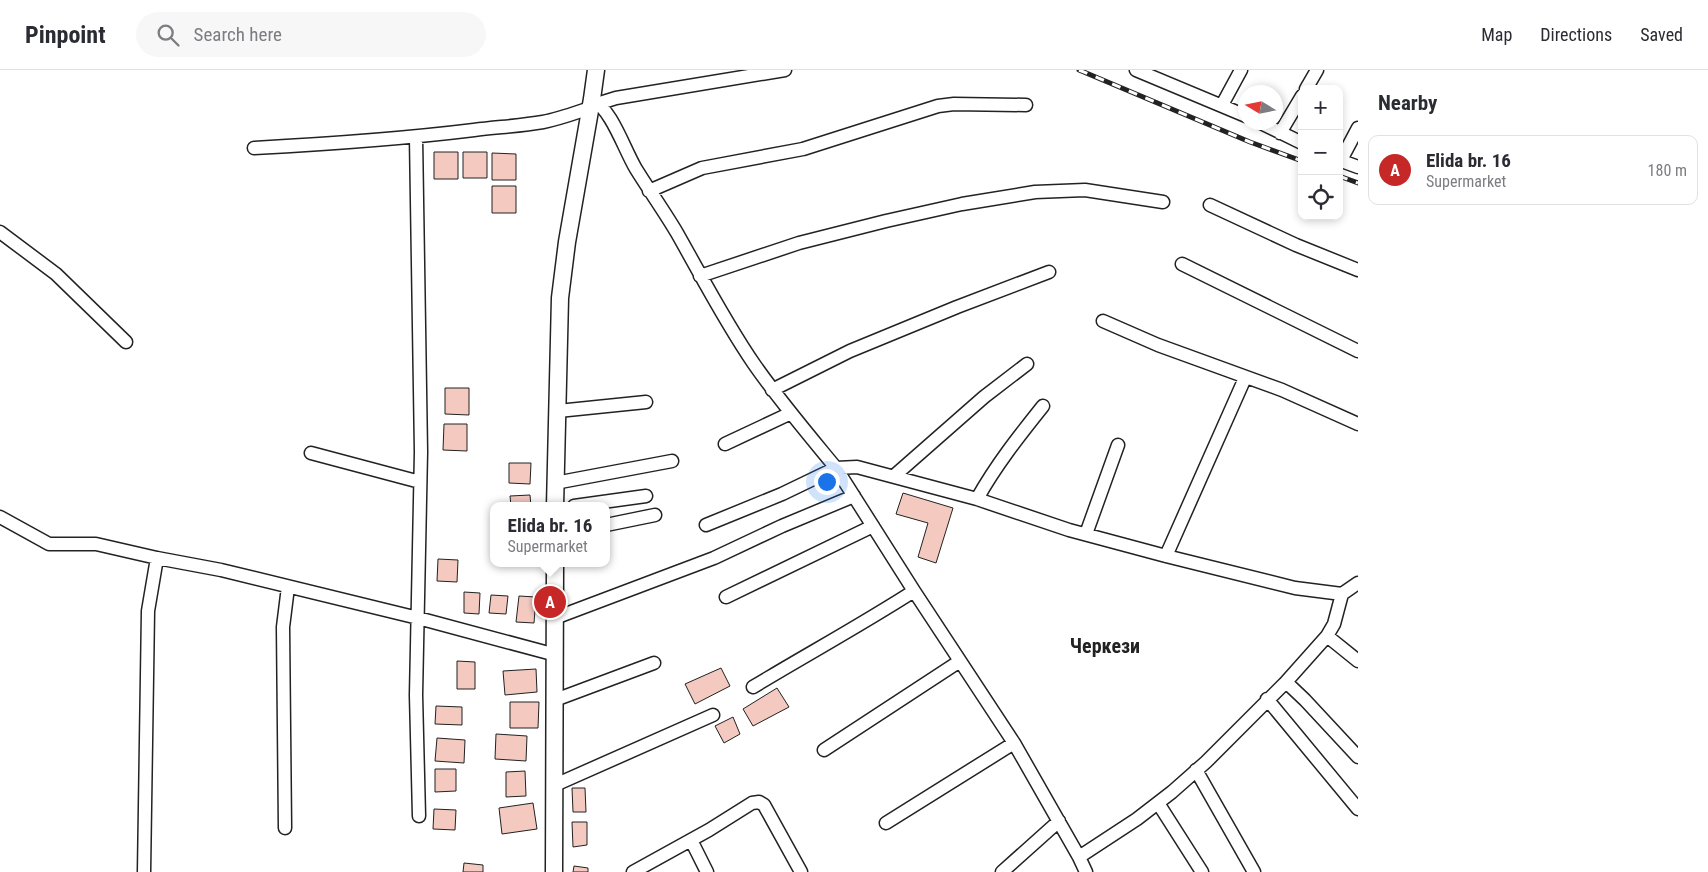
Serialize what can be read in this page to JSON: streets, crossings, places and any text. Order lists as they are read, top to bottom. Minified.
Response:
{"districts":["Черкези"],"north":"left","page":{"header":"Pinpoint","search":"Search here","nav":["Map","Directions","Saved"],"heading":"Nearby","map_buttons":["+","−"],"list":[{"mark":"A","name":"Elida br. 16","note":"Supermarket","value":"180 m"}],"popup":["Elida br. 16","Supermarket"],"pins":"A"}}
